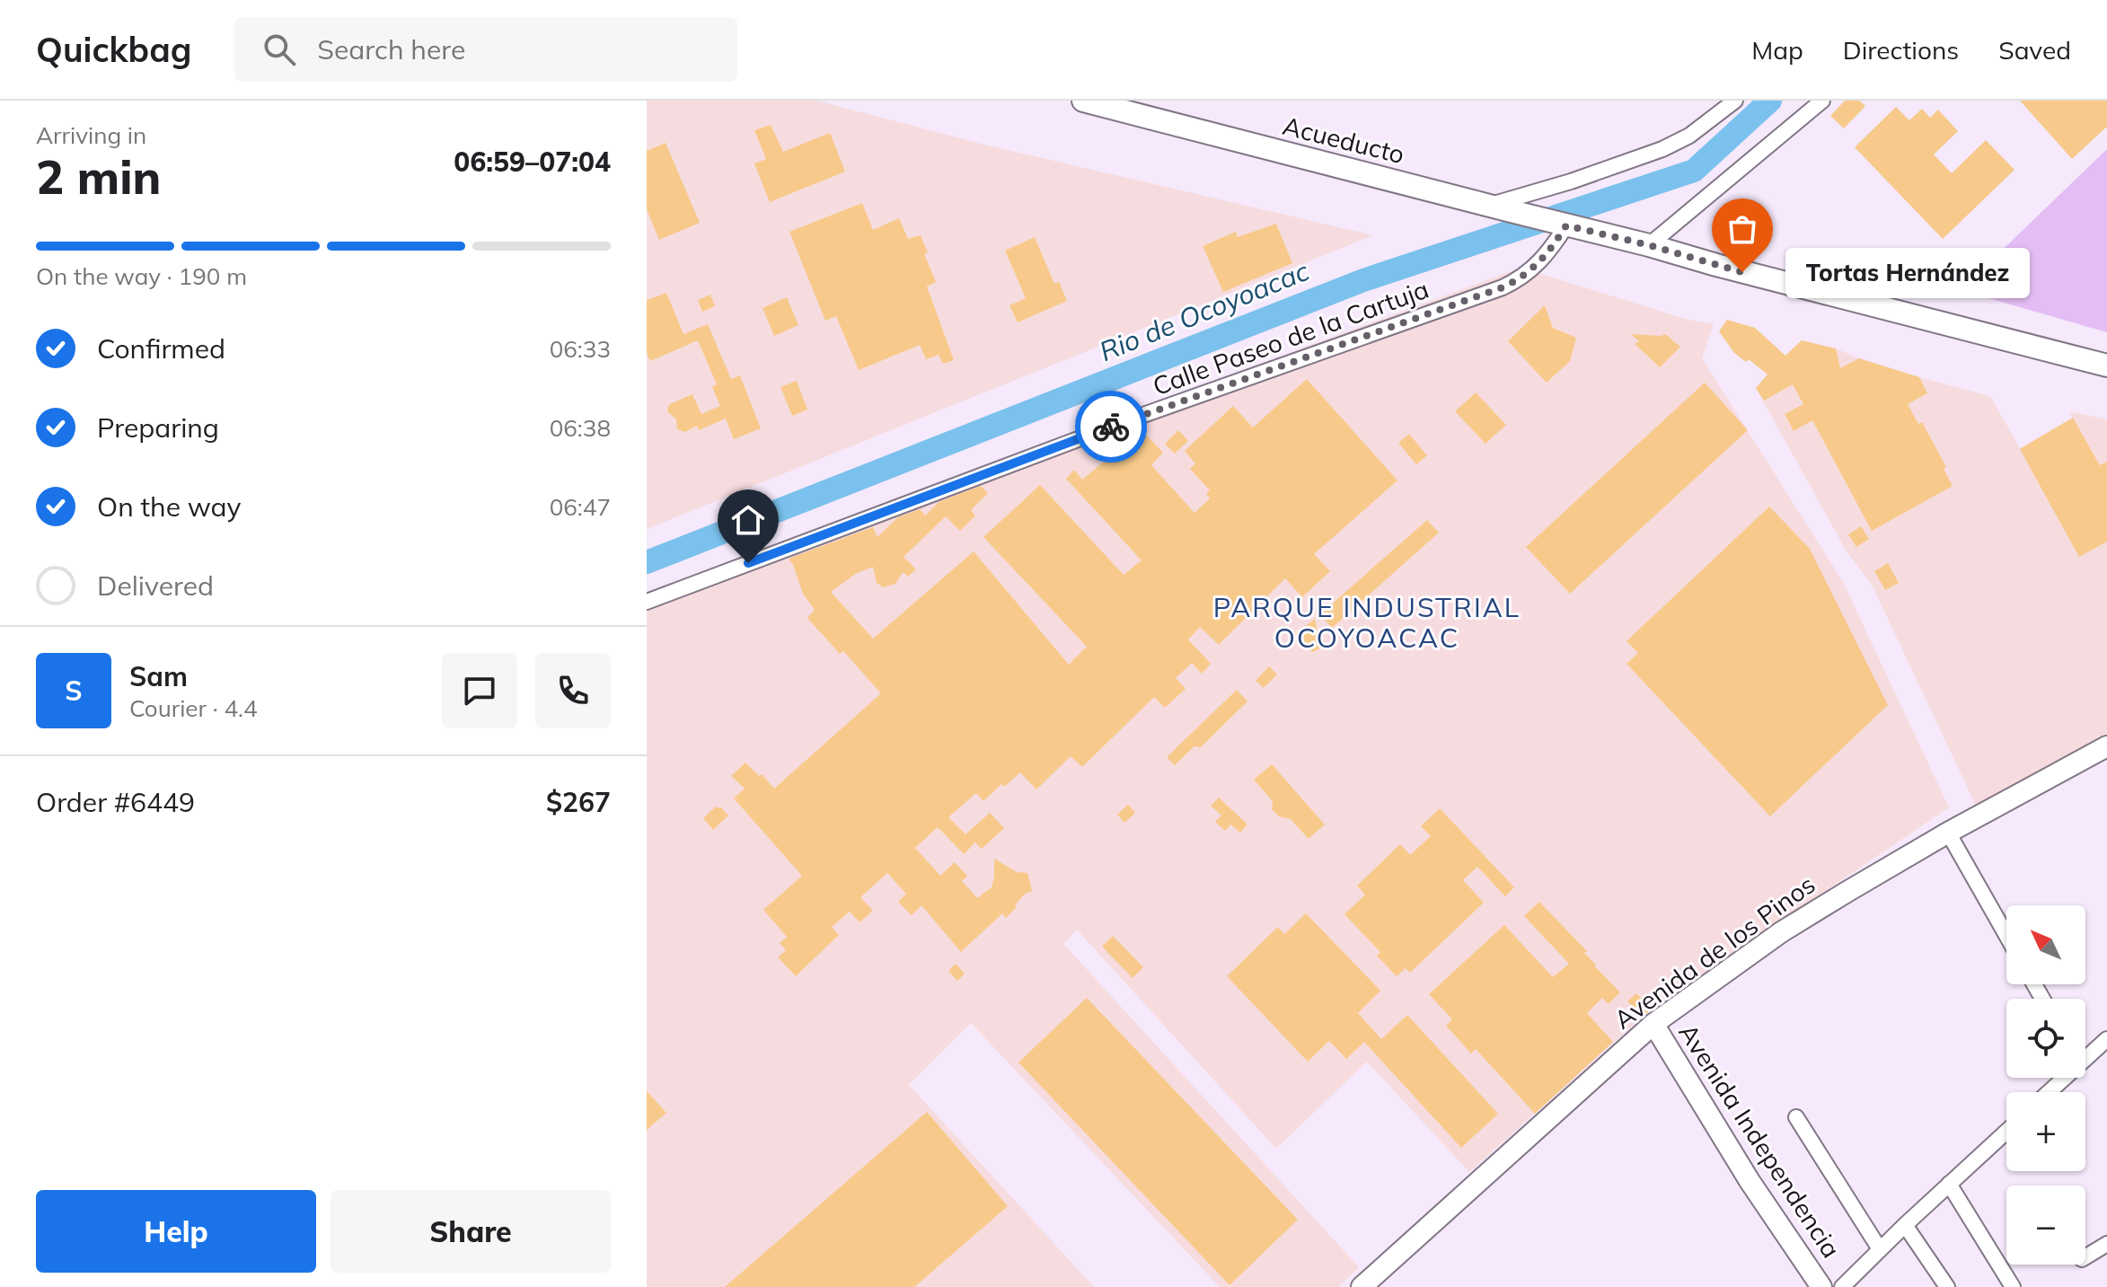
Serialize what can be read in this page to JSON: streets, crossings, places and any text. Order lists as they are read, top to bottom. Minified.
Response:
{"streets":{"main road":["Acueducto"],"street":["Calle Paseo de la Cartuja","Avenida de los Pinos","Avenida Independencia"]},"crossings":[["Acueducto","Calle Paseo de la Cartuja"],["Avenida de los Pinos","Avenida Independencia"]],"districts":["PARQUE INDUSTRIAL OCOYOACAC"],"water":["Rio de Ocoyoacac"],"places":["Tortas Hernández"],"north":"top left","page":{"header":"Quickbag","search":"Search here","nav":["Map","Directions","Saved"],"heading":["2 min","Arriving in","06:59–07:04"],"panel":["Sam","Courier · 4.4","Order #6449","$267"],"bar":"On the way · 190 m","bubble":"Tortas Hernández","list":[["Confirmed","06:33"],["Preparing","06:38"],["On the way","06:47"],"Delivered"],"round":"S","map_buttons":["+","−"],"buttons":["Help","Share"]}}
